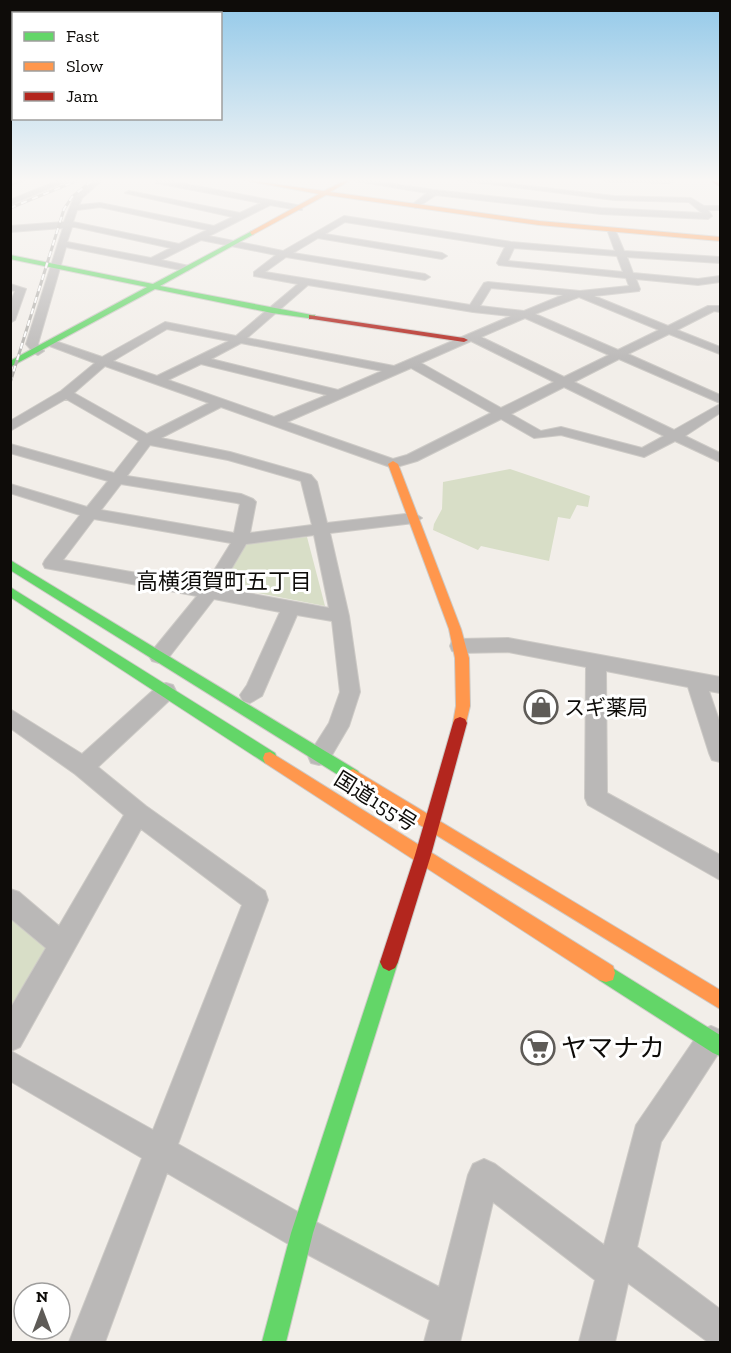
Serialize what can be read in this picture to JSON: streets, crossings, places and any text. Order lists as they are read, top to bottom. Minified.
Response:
{"streets":{"main road":["国道155号"]},"districts":["高横須賀町五丁目"],"places":{"shop":["スギ薬局"],"supermarket":["ヤマナカ"]},"legend":["Fast","Slow","Jam"],"north":"top"}
